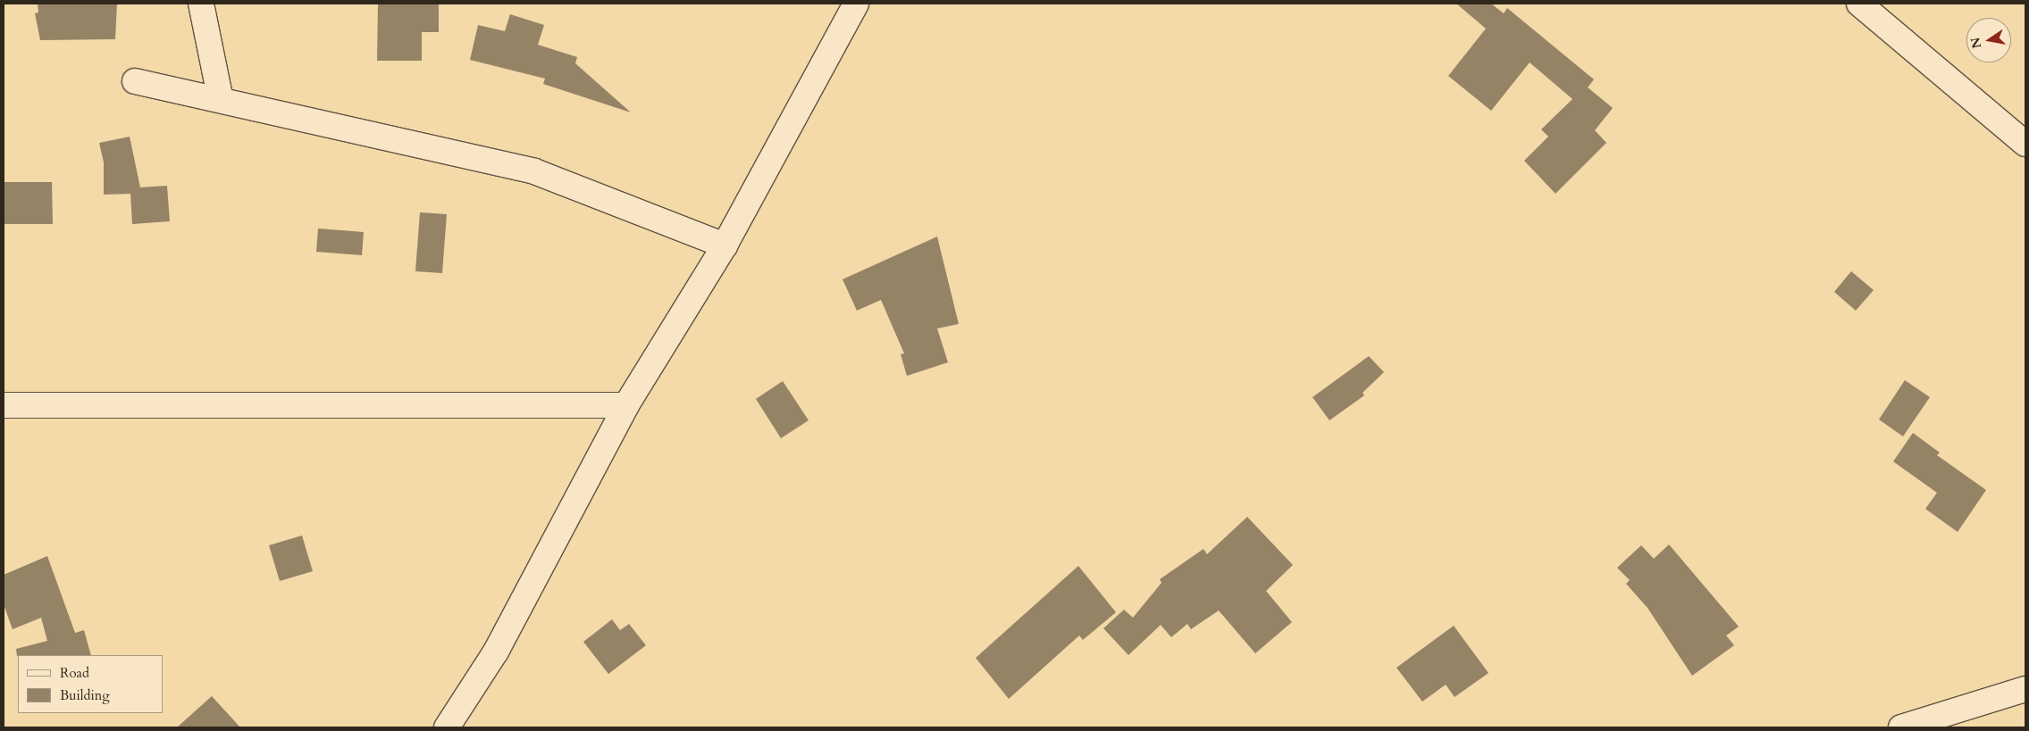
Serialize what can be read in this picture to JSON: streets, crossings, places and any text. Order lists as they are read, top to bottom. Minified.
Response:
{"legend":["Road","Building"],"north":"left"}
